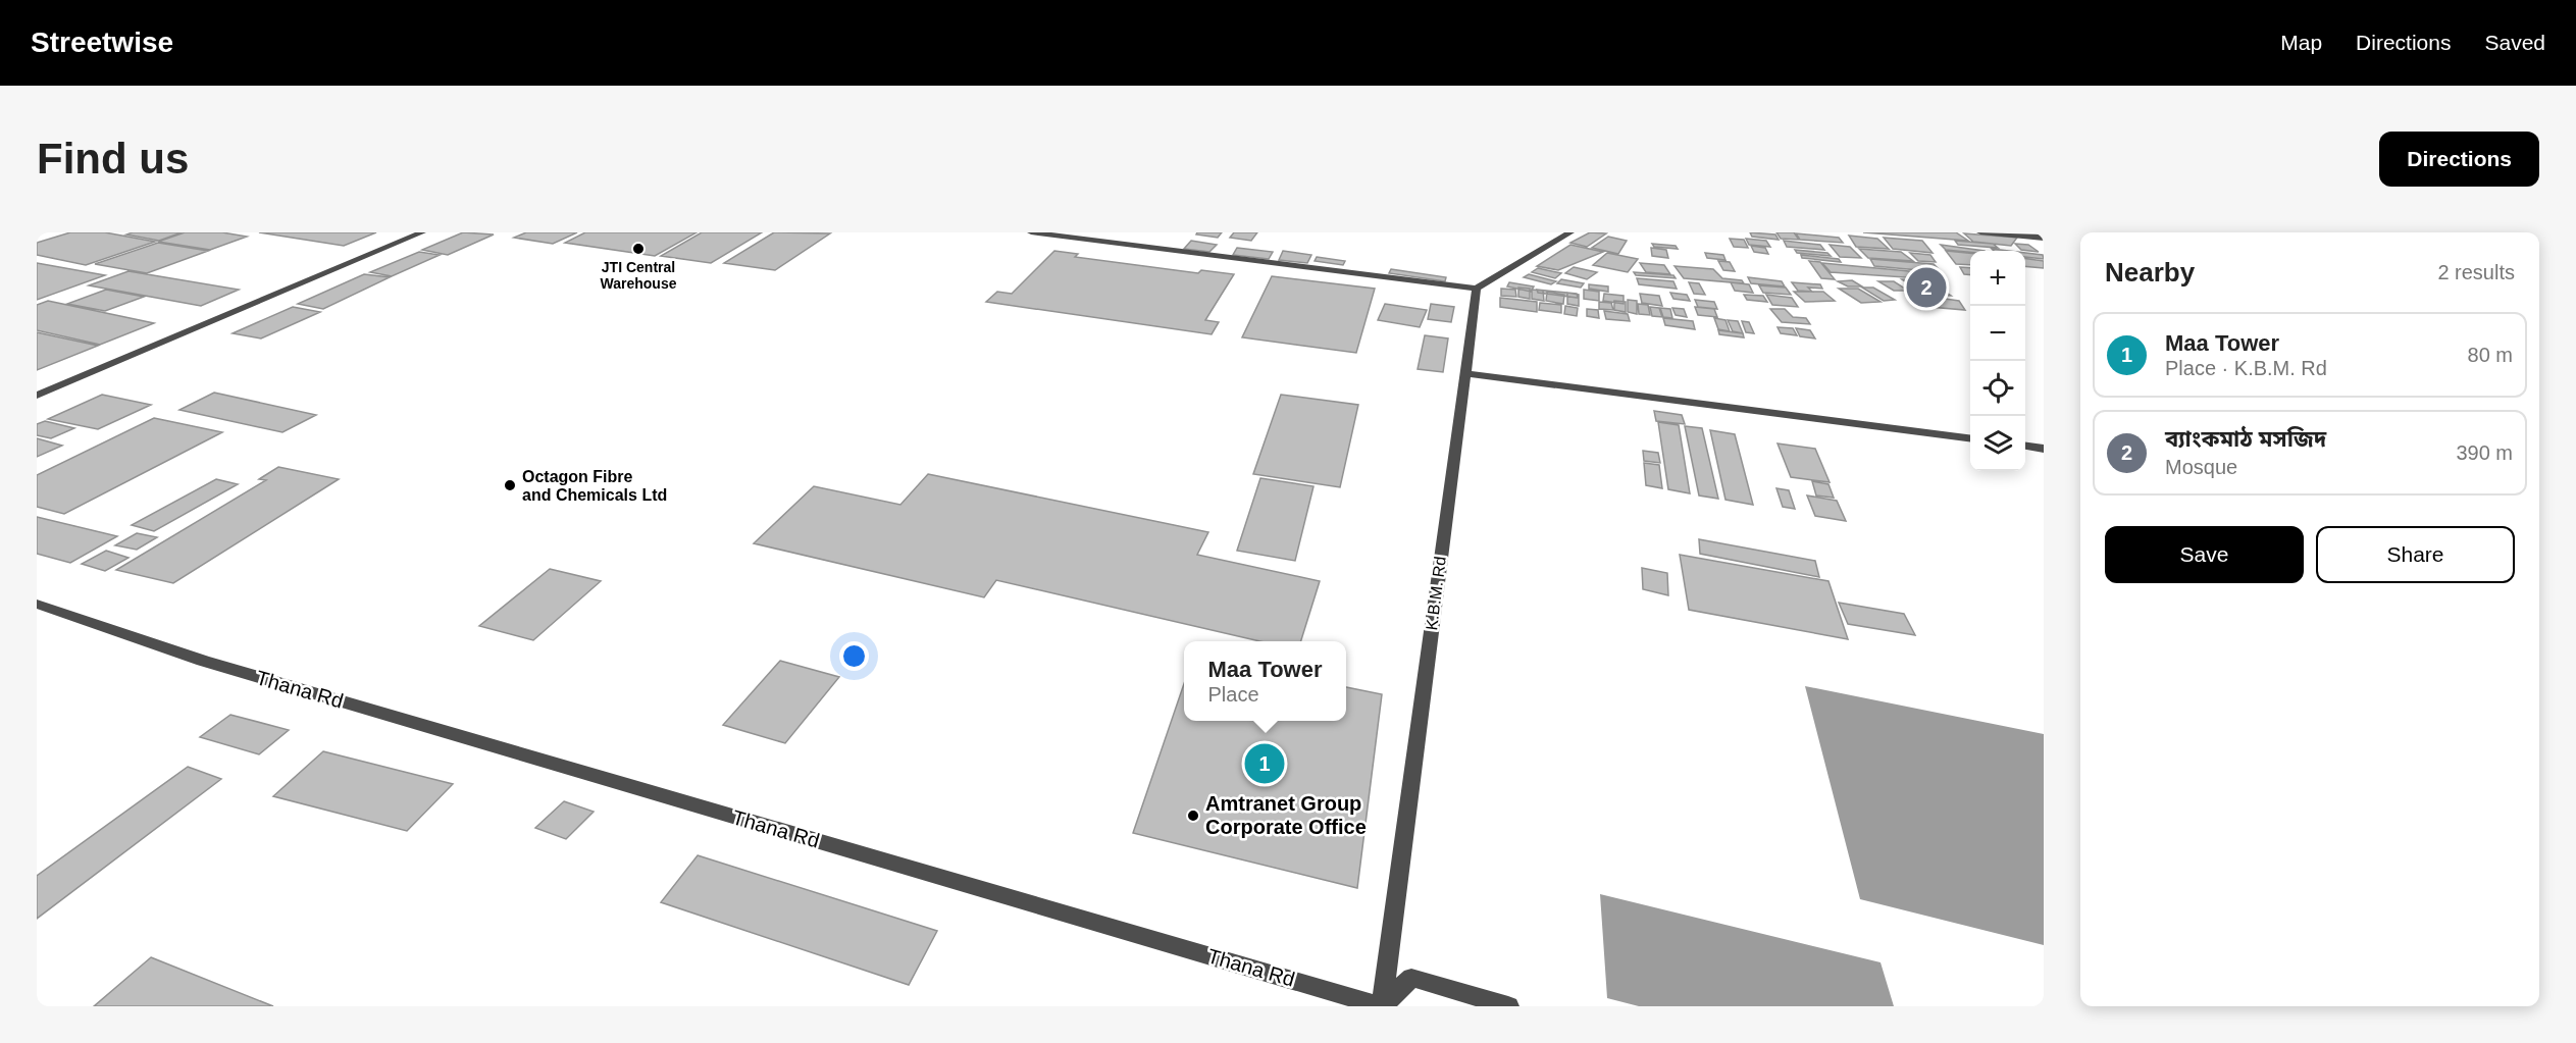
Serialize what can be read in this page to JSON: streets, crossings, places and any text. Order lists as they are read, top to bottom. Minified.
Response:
{"streets":{"street":["K.B.M. Rd","Thana Rd"]},"crossings":[["K.B.M. Rd","Thana Rd"]],"places":["JTI Central Warehouse","Octagon Fibre and Chemicals Ltd","Amtranet Group Corporate Office"],"page":{"header":"Streetwise","nav":["Map","Directions","Saved"],"buttons":["Directions",["Save","Share"]],"title":"Find us","heading":["Nearby","2 results"],"map_buttons":["+","−"],"pins":["2","1"],"list":[{"mark":"1","name":"Maa Tower","note":"Place · K.B.M. Rd","value":"80 m"},{"mark":"2","name":"ব্যাংকমাঠ মসজিদ","note":"Mosque","value":"390 m"}],"popup":["Maa Tower","Place"]}}
